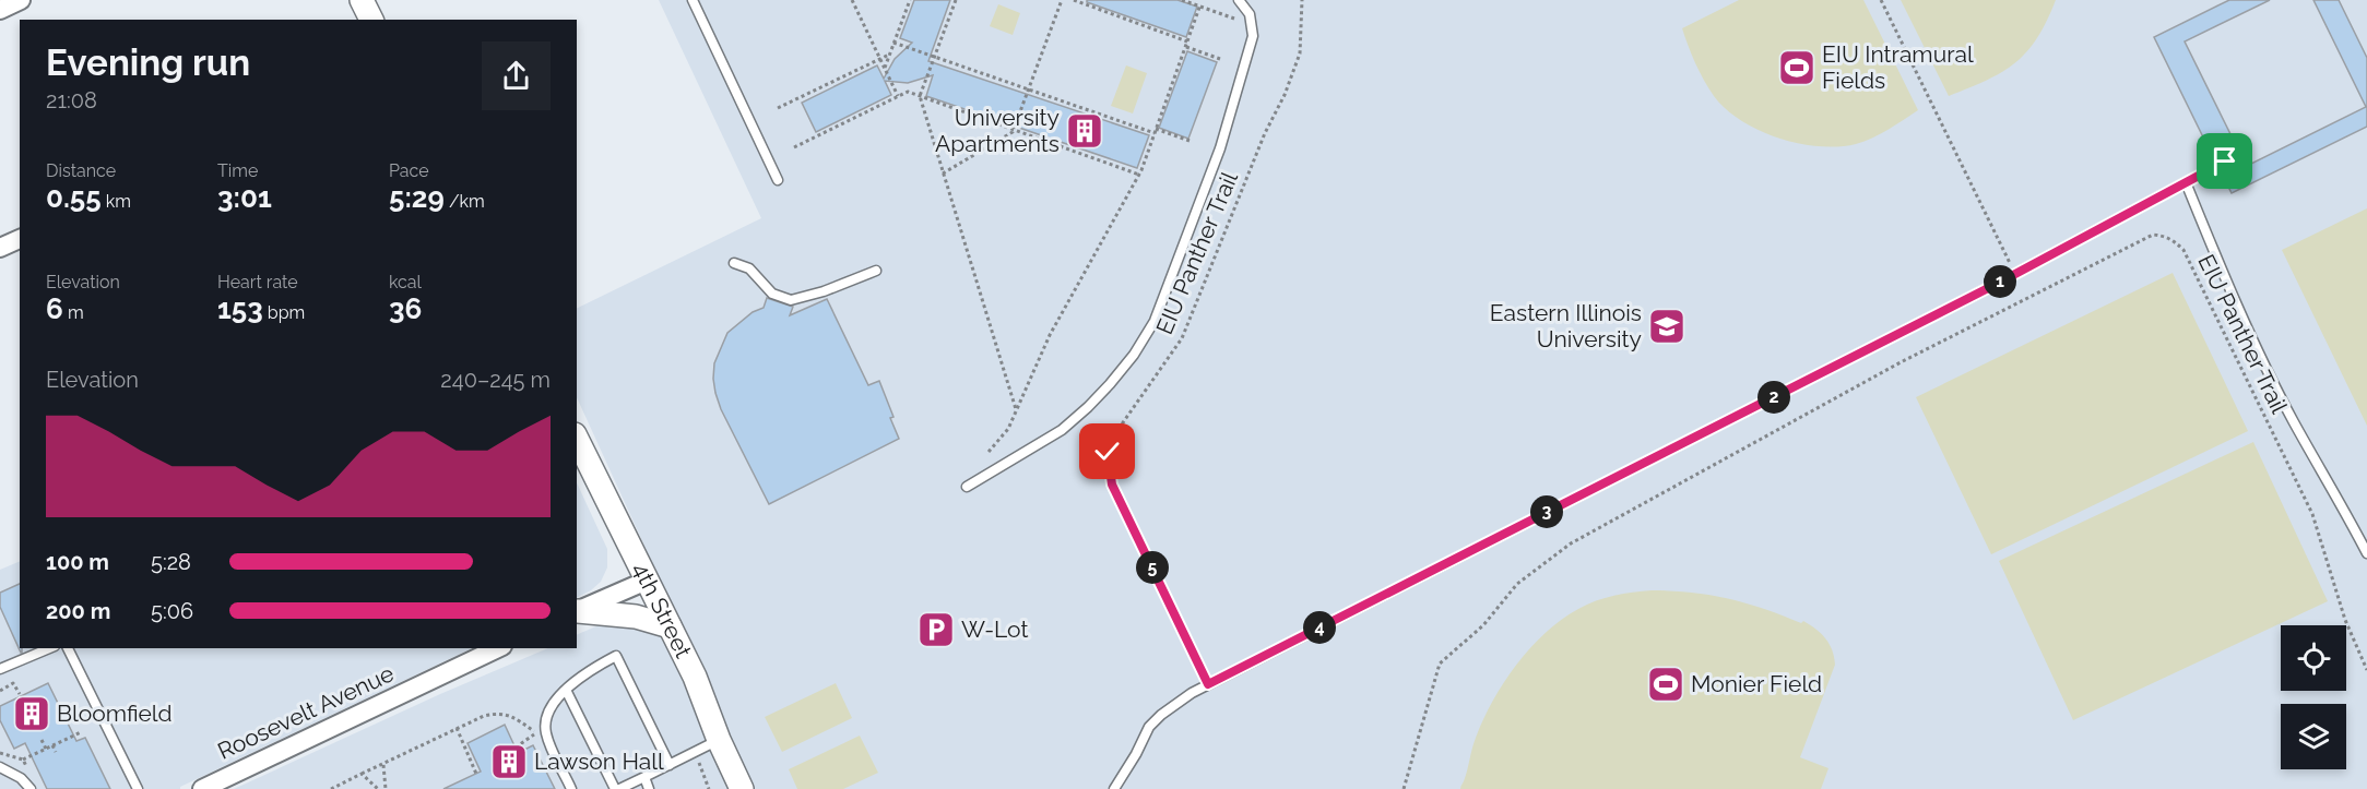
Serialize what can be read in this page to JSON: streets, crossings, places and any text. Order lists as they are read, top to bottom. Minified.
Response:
{"streets":{"street":["4th Street","Roosevelt Avenue"],"path":["EIU Panther Trail"]},"places":{"sports":["EIU Intramural Fields","Monier Field"],"building":["University Apartments","Bloomfield","Lawson Hall"],"school or university":["Eastern Illinois University"],"parking":["W-Lot"]},"page":{"heading":["Evening run","21:08"],"stats":[["Distance","0.55 km"],["Time","3:01"],["Pace","5:29 /km"],["Elevation","6 m"],["Heart rate","153 bpm"],["kcal","36"]],"pins":["1","2","3","5","4"],"chart":["Elevation","240–245 m"],"list":[{"name":"100 m","note":"5:28"},{"name":"200 m","note":"5:06"}]}}
